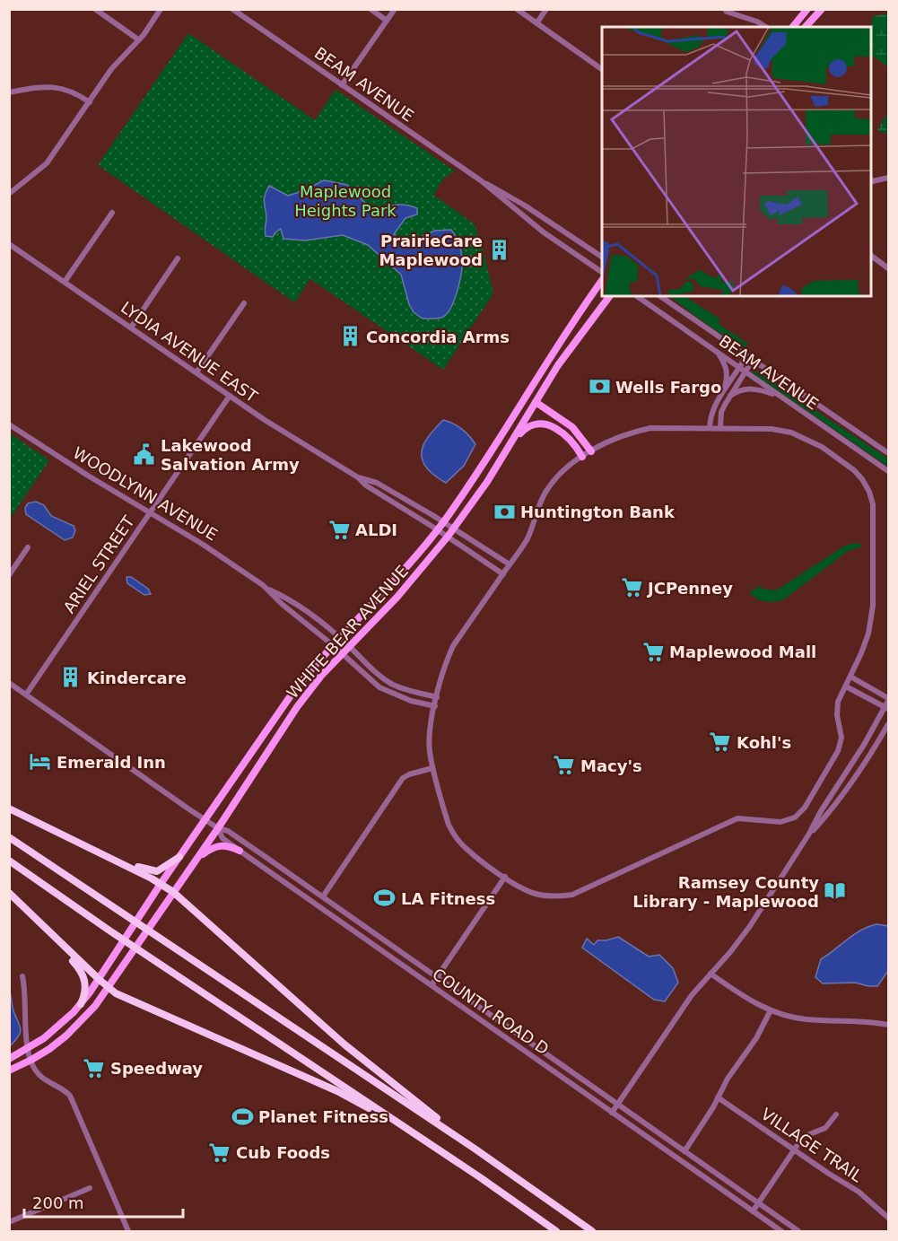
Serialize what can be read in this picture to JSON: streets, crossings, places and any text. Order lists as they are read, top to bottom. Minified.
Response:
{"streets":{"main road":["WHITE BEAR AVENUE"],"street":["BEAM AVENUE","LYDIA AVENUE EAST","WOODLYNN AVENUE","ARIEL STREET","COUNTY ROAD D","VILLAGE TRAIL"]},"crossings":[["LYDIA AVENUE EAST","ARIEL STREET"],["LYDIA AVENUE EAST","WHITE BEAR AVENUE"],["WOODLYNN AVENUE","ARIEL STREET"],["WOODLYNN AVENUE","WHITE BEAR AVENUE"],["ARIEL STREET","COUNTY ROAD D"],["WHITE BEAR AVENUE","COUNTY ROAD D"]],"parks":["Maplewood Heights Park"],"places":{"building":["PrairieCare Maplewood","Concordia Arms","Kindercare"],"bank":["Wells Fargo","Huntington Bank"],"public building":["Lakewood Salvation Army"],"supermarket":["ALDI","JCPenney","Maplewood Mall","Kohl's","Macy's","Speedway","Cub Foods"],"hotel":["Emerald Inn"],"library":["Ramsey County Library - Maplewood"],"sports":["LA Fitness","Planet Fitness"]},"scale_bar":"200 m"}
